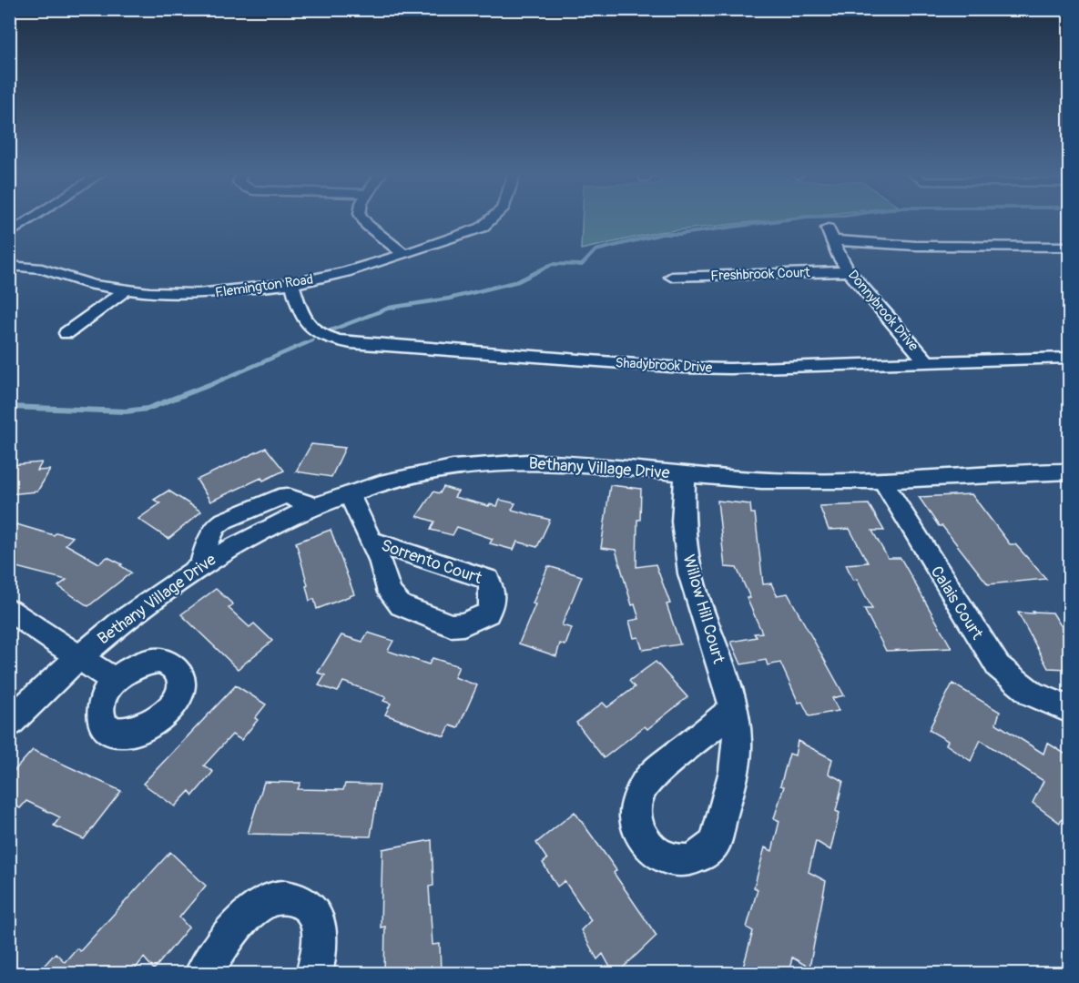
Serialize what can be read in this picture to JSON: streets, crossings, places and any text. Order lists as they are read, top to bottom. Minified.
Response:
{"streets":{"street":["Freshbrook Court","Flemington Road","Donnybrook Drive","Shadybrook Drive","Bethany Village Drive","Sorrento Court","Calais Court","Willow Hill Court"]},"crossings":[["Freshbrook Court","Donnybrook Drive"],["Flemington Road","Shadybrook Drive"],["Donnybrook Drive","Shadybrook Drive"],["Bethany Village Drive","Sorrento Court"],["Bethany Village Drive","Calais Court"],["Bethany Village Drive","Willow Hill Court"]]}
